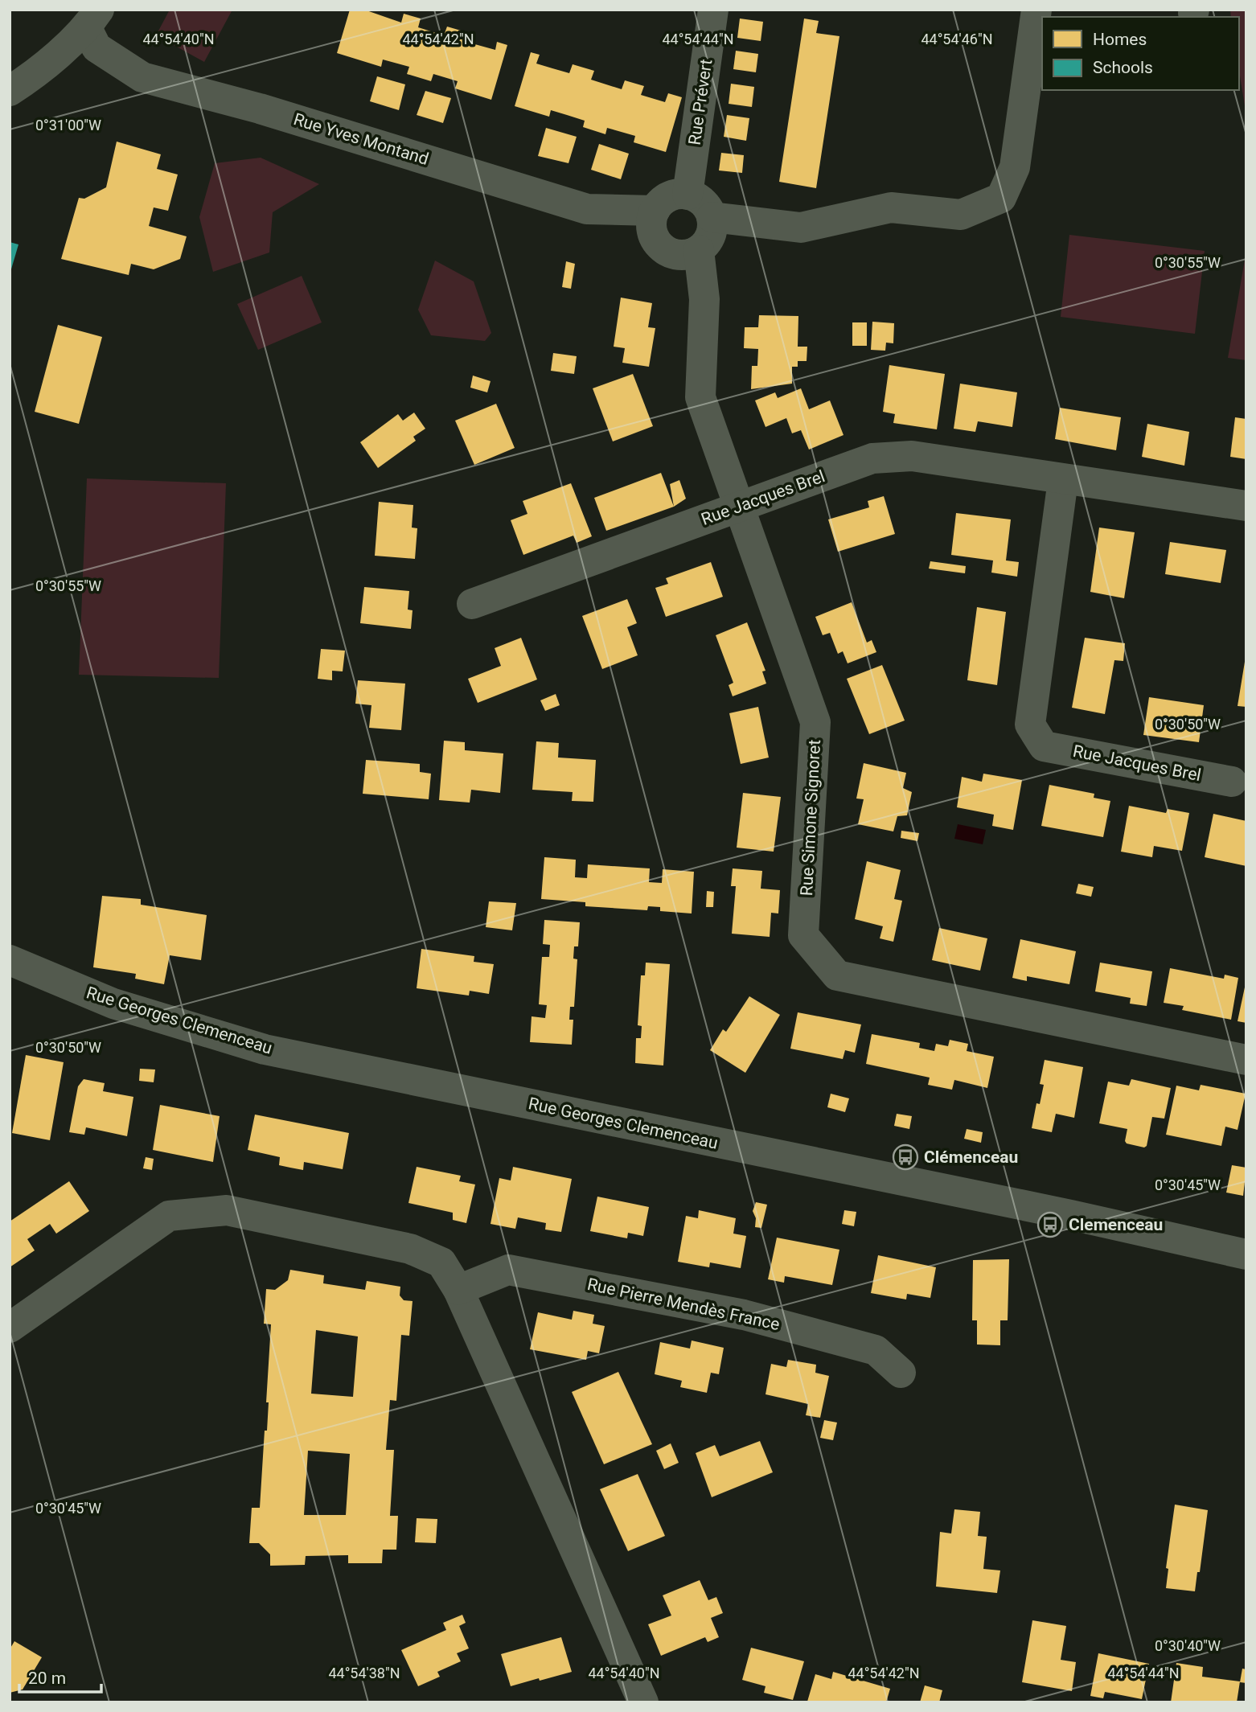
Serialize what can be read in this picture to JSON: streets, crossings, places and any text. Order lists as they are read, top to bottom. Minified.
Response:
{"streets":{"street":["Rue Prévert","Rue Yves Montand","Rue Jacques Brel","Rue Simone Signoret","Rue Georges Clemenceau","Rue Pierre Mendès France"]},"crossings":[["Rue Prévert","Rue Yves Montand"],["Rue Prévert","Rue Simone Signoret"],["Rue Yves Montand","Rue Simone Signoret"],["Rue Jacques Brel","Rue Simone Signoret"]],"places":{"bus stop":["Clémenceau","Clemenceau"]},"legend":["Homes","Schools"],"scale_bar":"20 m","coordinates":["44°54'46\"N","44°54'40\"N","44°54'42\"N","44°54'44\"N","0°31'00\"W","0°30'55\"W","0°30'50\"W","0°30'45\"W","0°30'40\"W","44°54'38\"N"]}
